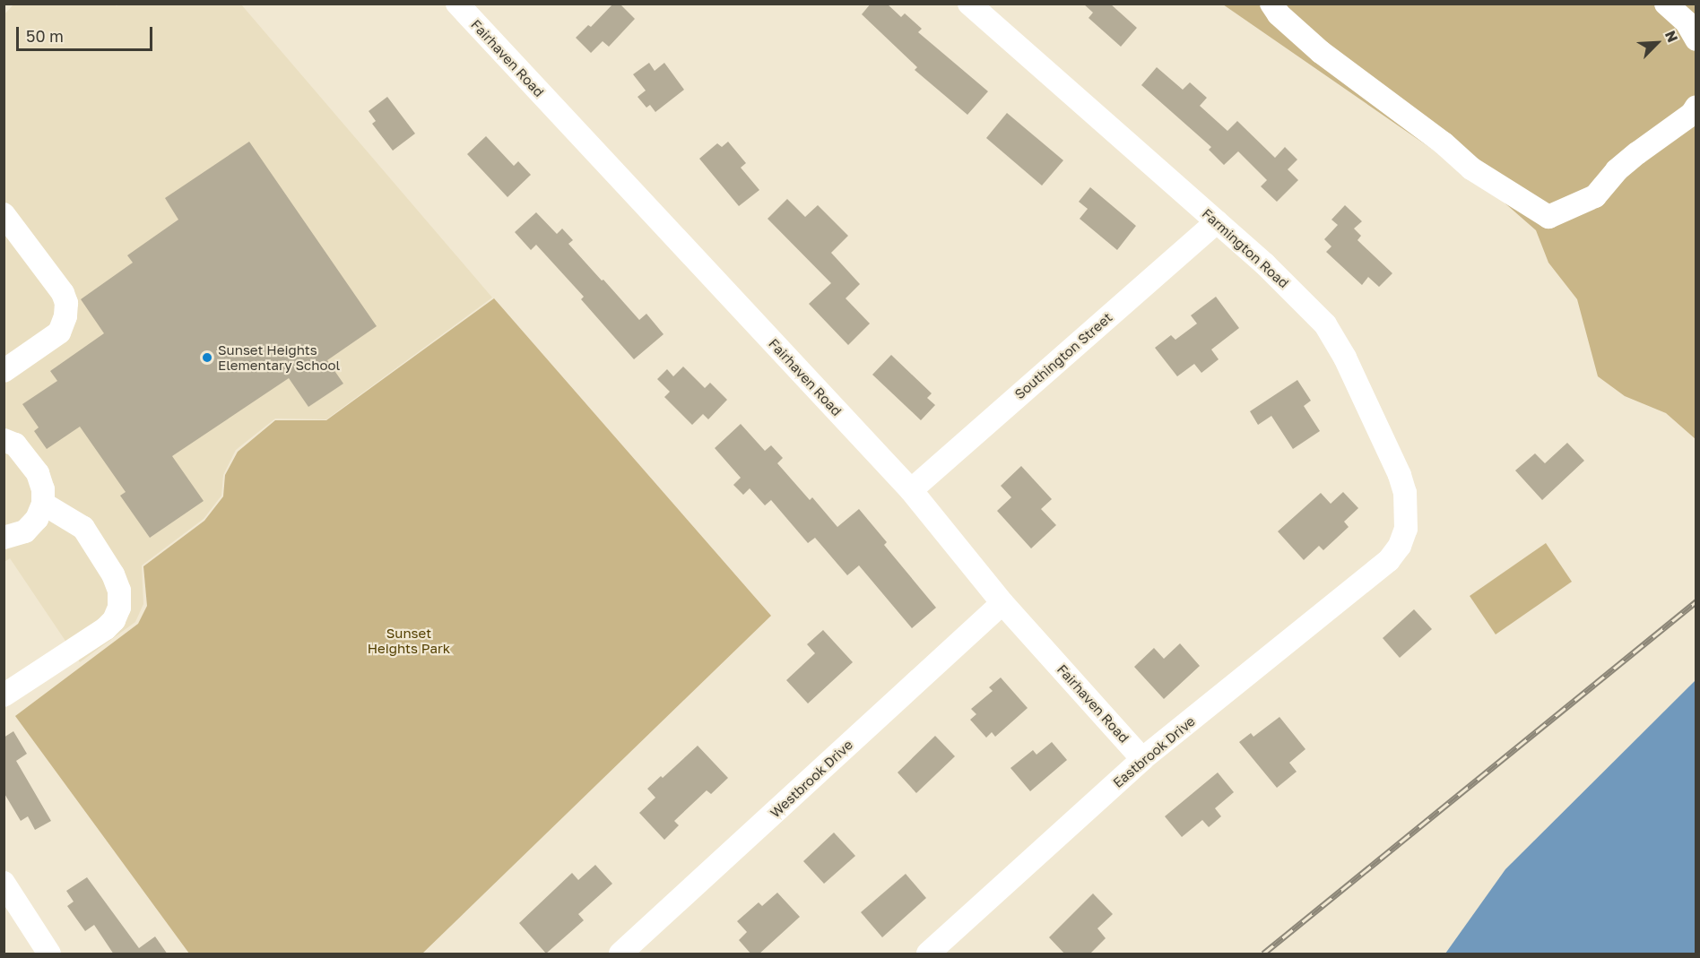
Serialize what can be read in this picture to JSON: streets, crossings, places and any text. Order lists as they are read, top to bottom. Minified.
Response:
{"streets":{"street":["Fairhaven Road","Farmington Road","Southington Street","Eastbrook Drive","Westbrook Drive"]},"crossings":[["Fairhaven Road","Southington Street"],["Fairhaven Road","Eastbrook Drive"],["Fairhaven Road","Westbrook Drive"],["Farmington Road","Southington Street"],["Farmington Road","Eastbrook Drive"]],"parks":["Sunset Heights Park"],"places":["Sunset Heights Elementary School"],"scale_bar":"50 m","north":"top right"}
